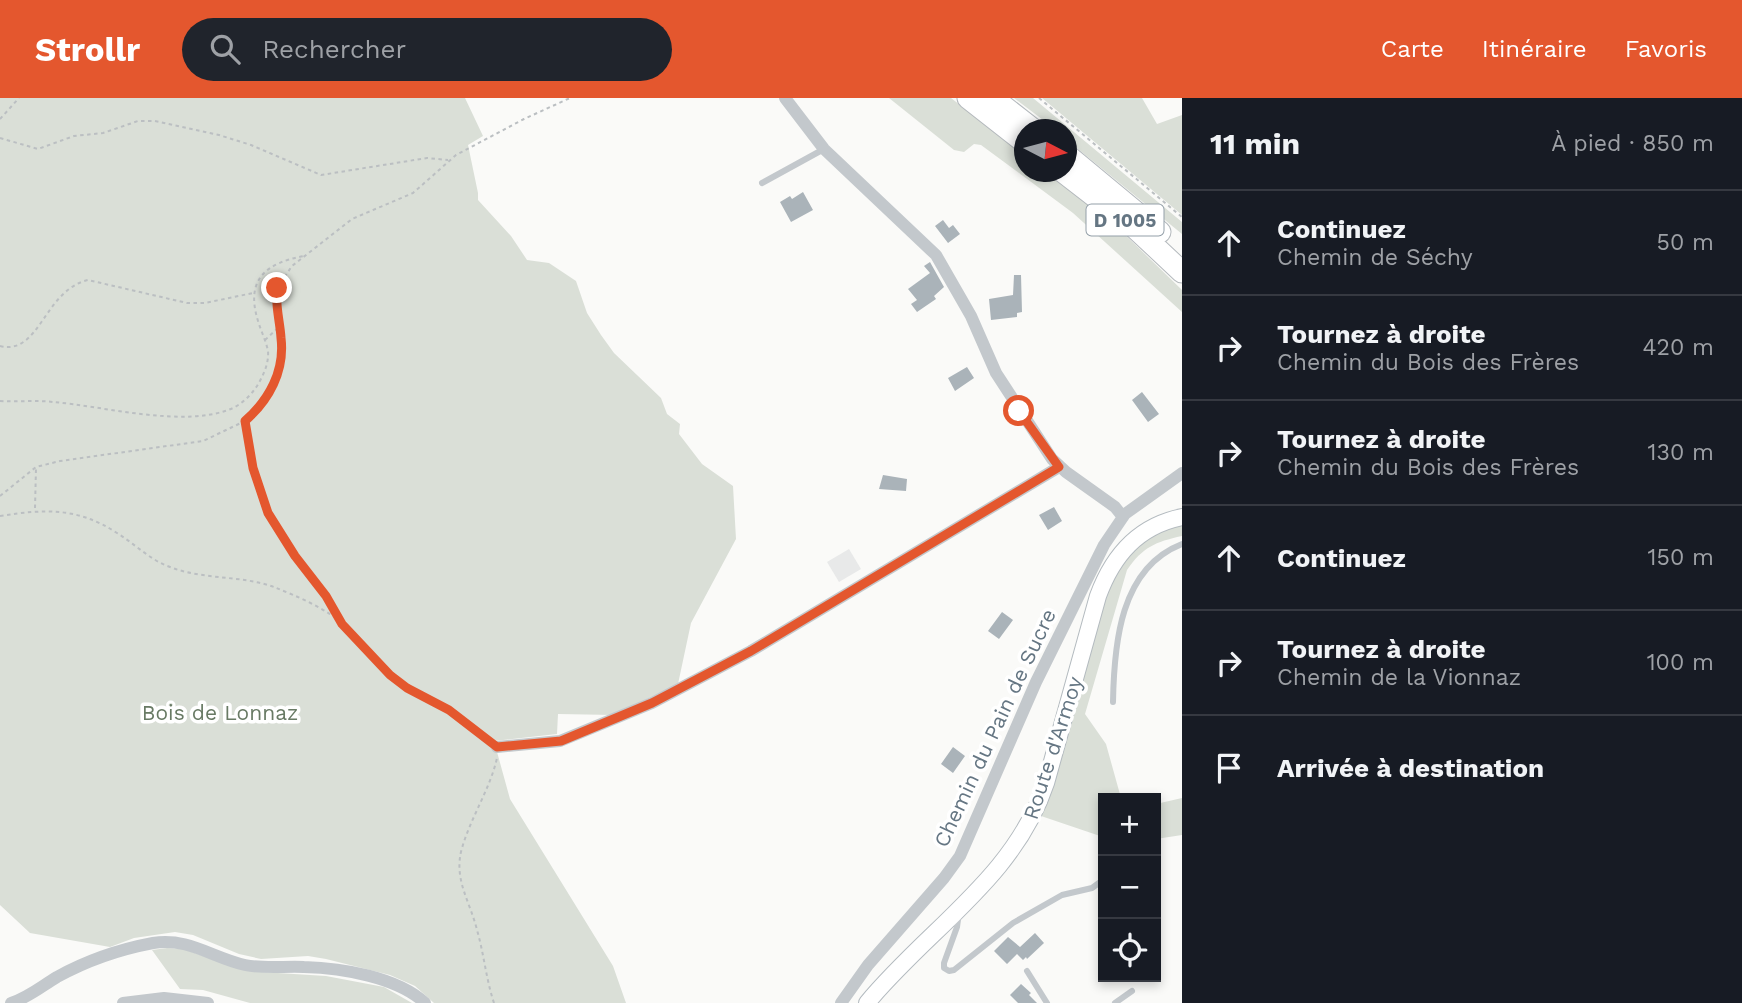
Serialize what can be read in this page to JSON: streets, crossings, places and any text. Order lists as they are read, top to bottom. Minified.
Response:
{"streets":{"highway":["D 1005"],"main road":["Route d'Armoy"],"street":["Chemin du Pain de Sucre"]},"parks":["Bois de Lonnaz"],"north":"right","page":{"header":"Strollr","search":"Rechercher","nav":["Carte","Itinéraire","Favoris"],"heading":["11 min","À pied · 850 m"],"list":[["Continuez","Chemin de Séchy","50 m"],["Tournez à droite","Chemin du Bois des Frères","420 m"],["Tournez à droite","Chemin du Bois des Frères","130 m"],["Continuez","150 m"],["Tournez à droite","Chemin de la Vionnaz","100 m"],"Arrivée à destination"],"map_buttons":["+","−"]}}
